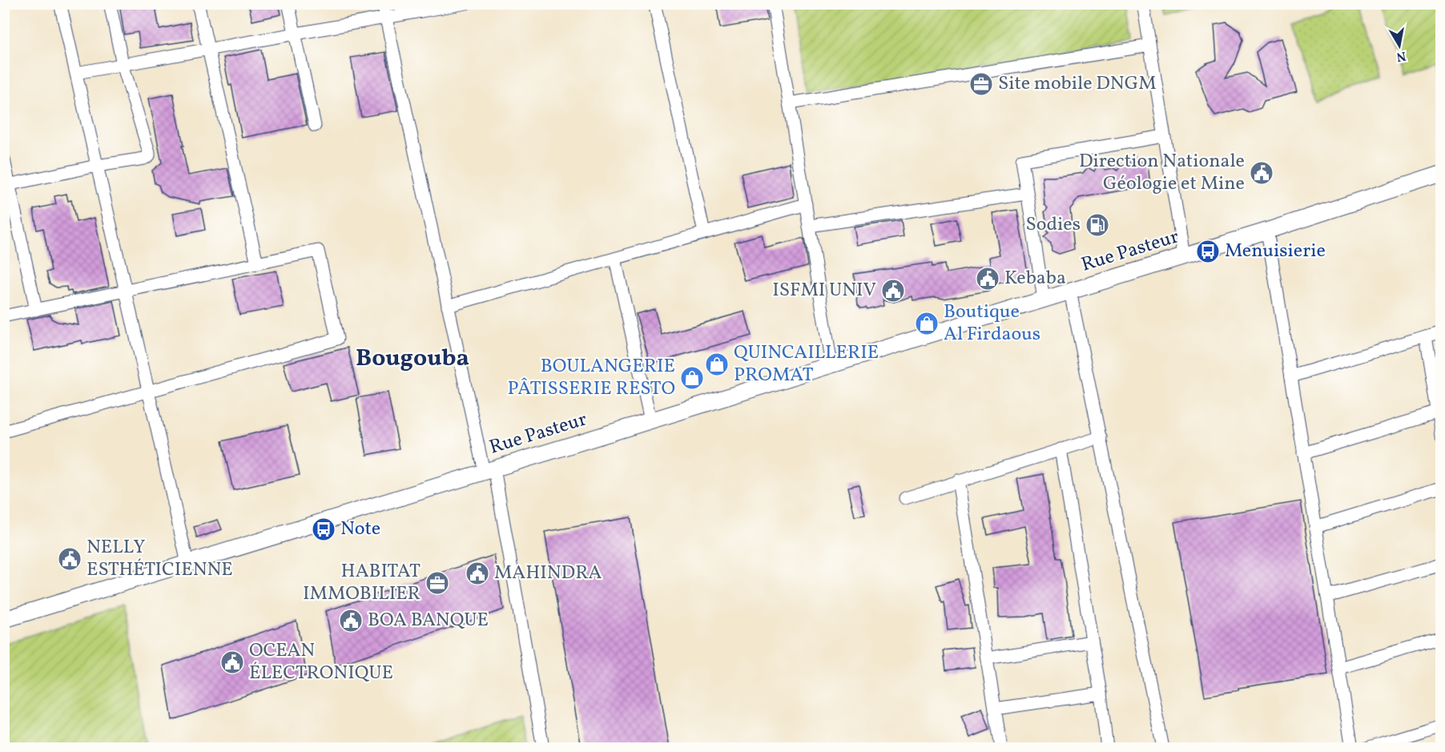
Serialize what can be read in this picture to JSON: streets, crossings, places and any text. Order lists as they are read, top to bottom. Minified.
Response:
{"streets":{"main road":["Rue Pasteur"]},"districts":["Bougouba"],"places":{"office":["Site mobile DNGM","HABITAT IMMOBILIER"],"public building":["Direction Nationale Géologie et Mine","Kebaba","ISFMI UNIV","NELLY ESTHÉTICIENNE","MAHINDRA","BOA BANQUE","OCEAN ÉLECTRONIQUE"],"fuel station":["Sodies"],"bus stop":["Menuisierie","Note"],"shop":["Boutique Al Firdaous","QUINCAILLERIE PROMAT","BOULANGERIE PÂTISSERIE RESTO"]},"north":"bottom"}
